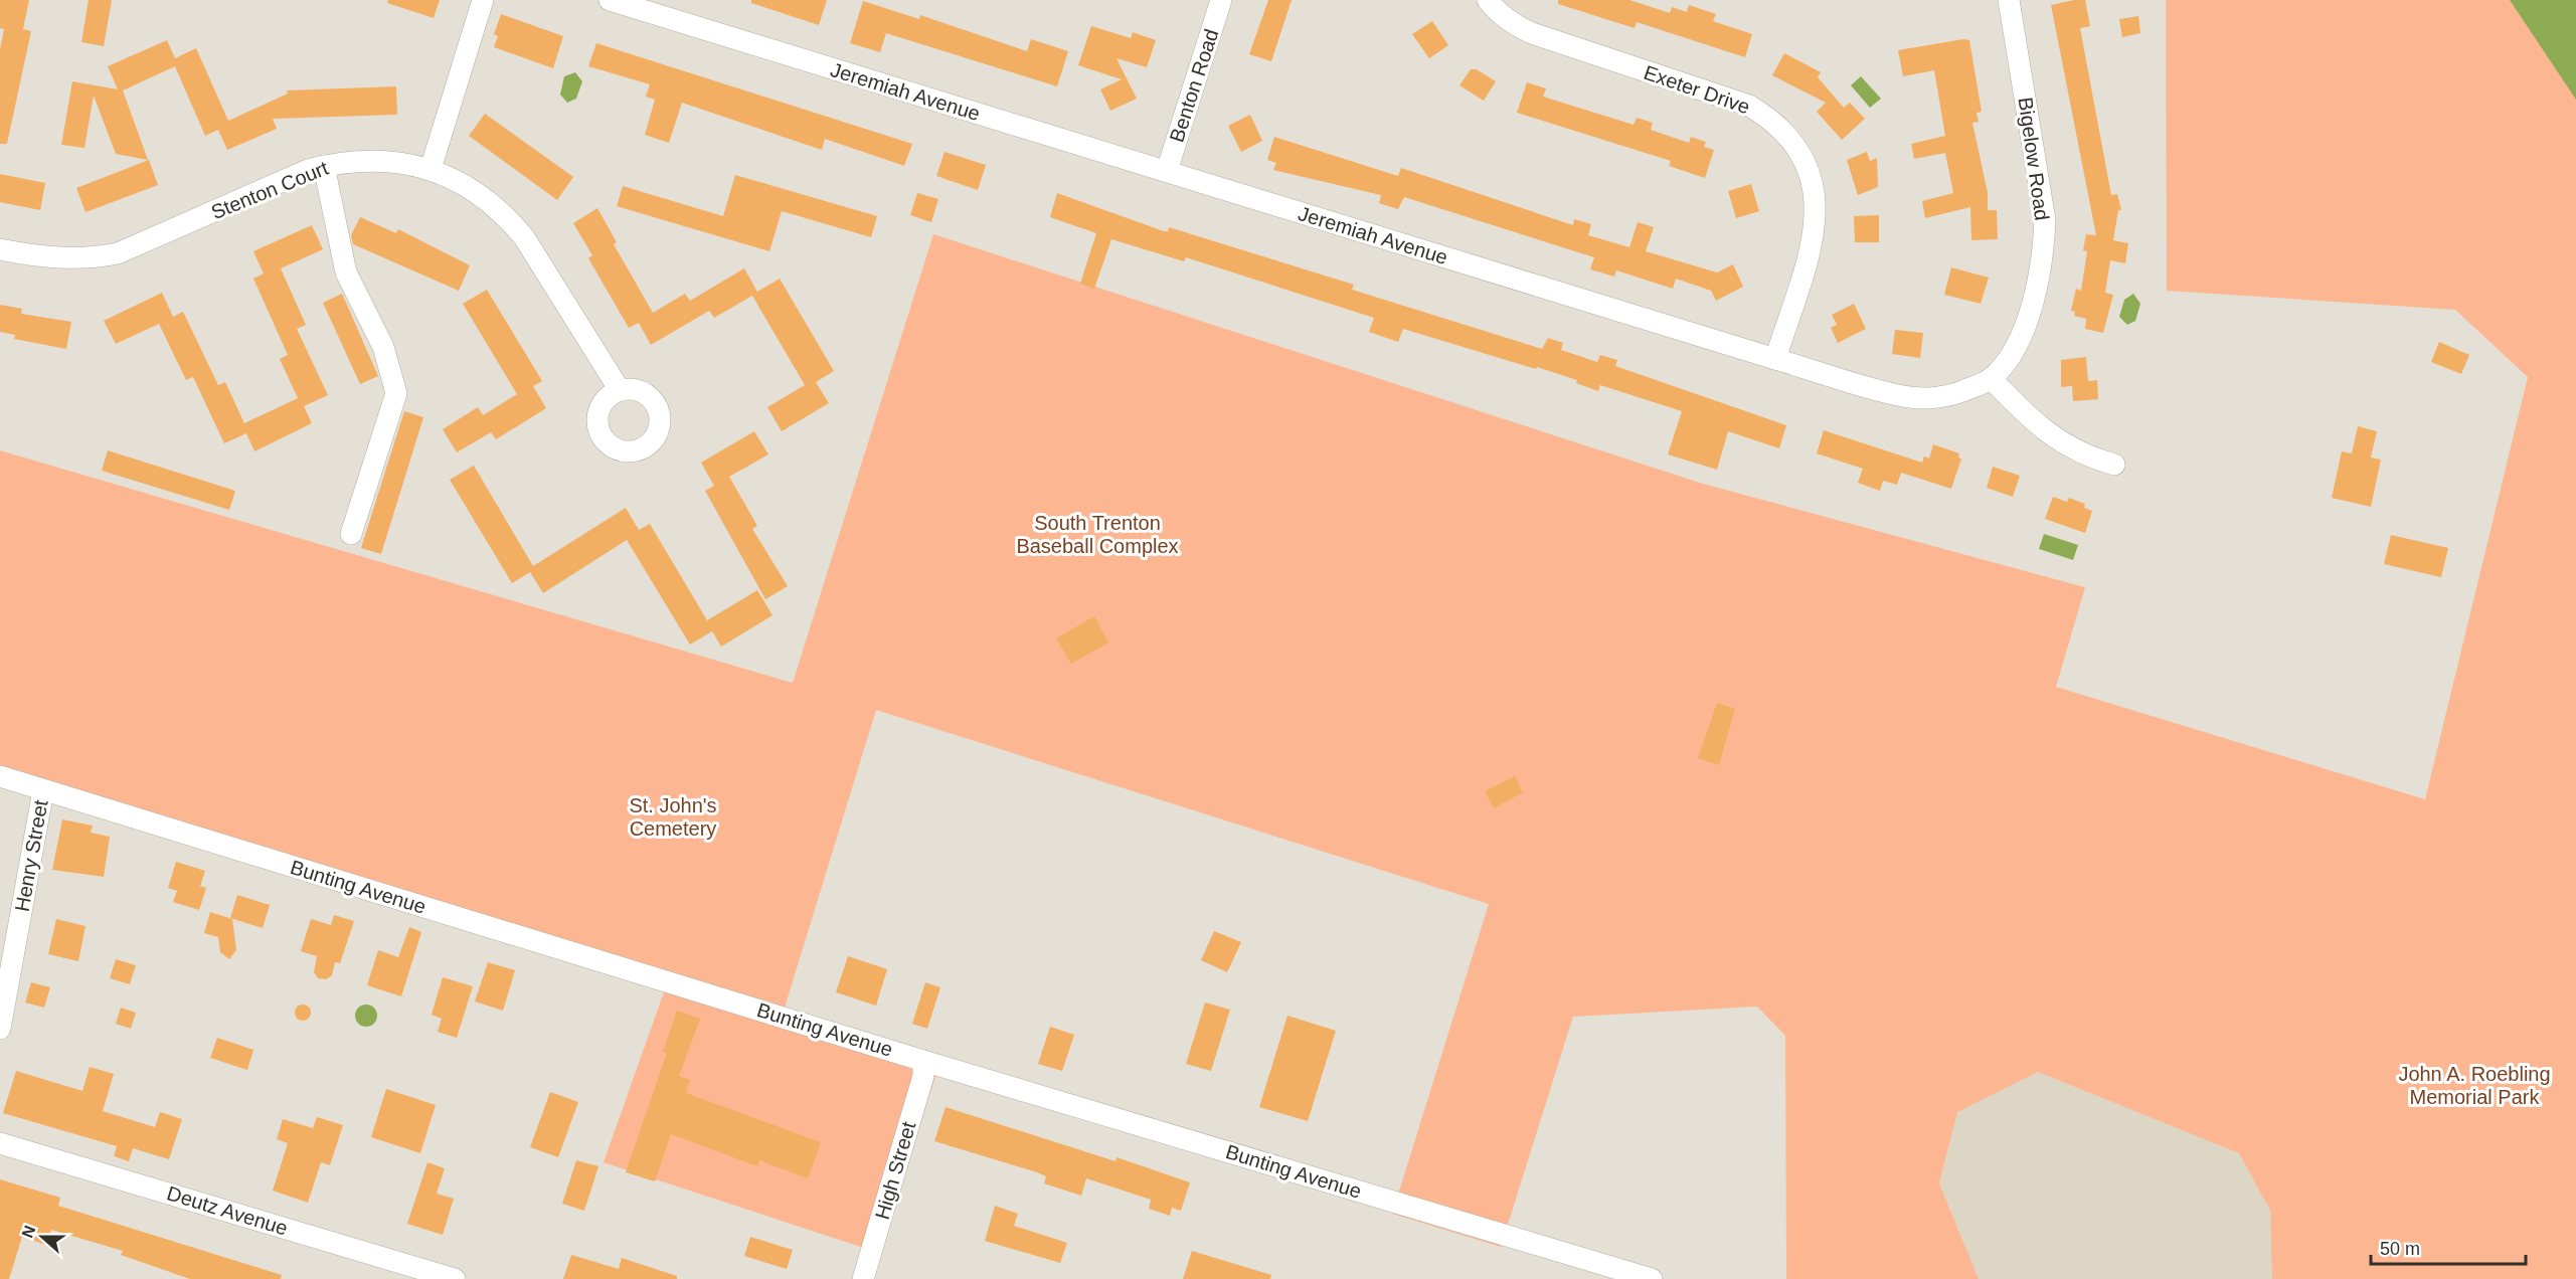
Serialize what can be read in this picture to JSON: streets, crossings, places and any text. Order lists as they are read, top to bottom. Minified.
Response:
{"streets":{"street":["Benton Road","Exeter Drive","Jeremiah Avenue","Bigelow Road","Stenton Court","Henry Street","Bunting Avenue","High Street","Deutz Avenue"]},"crossings":[["Benton Road","Jeremiah Avenue"],["Exeter Drive","Jeremiah Avenue"],["Jeremiah Avenue","Bigelow Road"],["Henry Street","Bunting Avenue"],["Bunting Avenue","High Street"]],"parks":["South Trenton Baseball Complex","St. John's Cemetery","John A. Roebling Memorial Park"],"scale_bar":"50 m","north":"left"}
